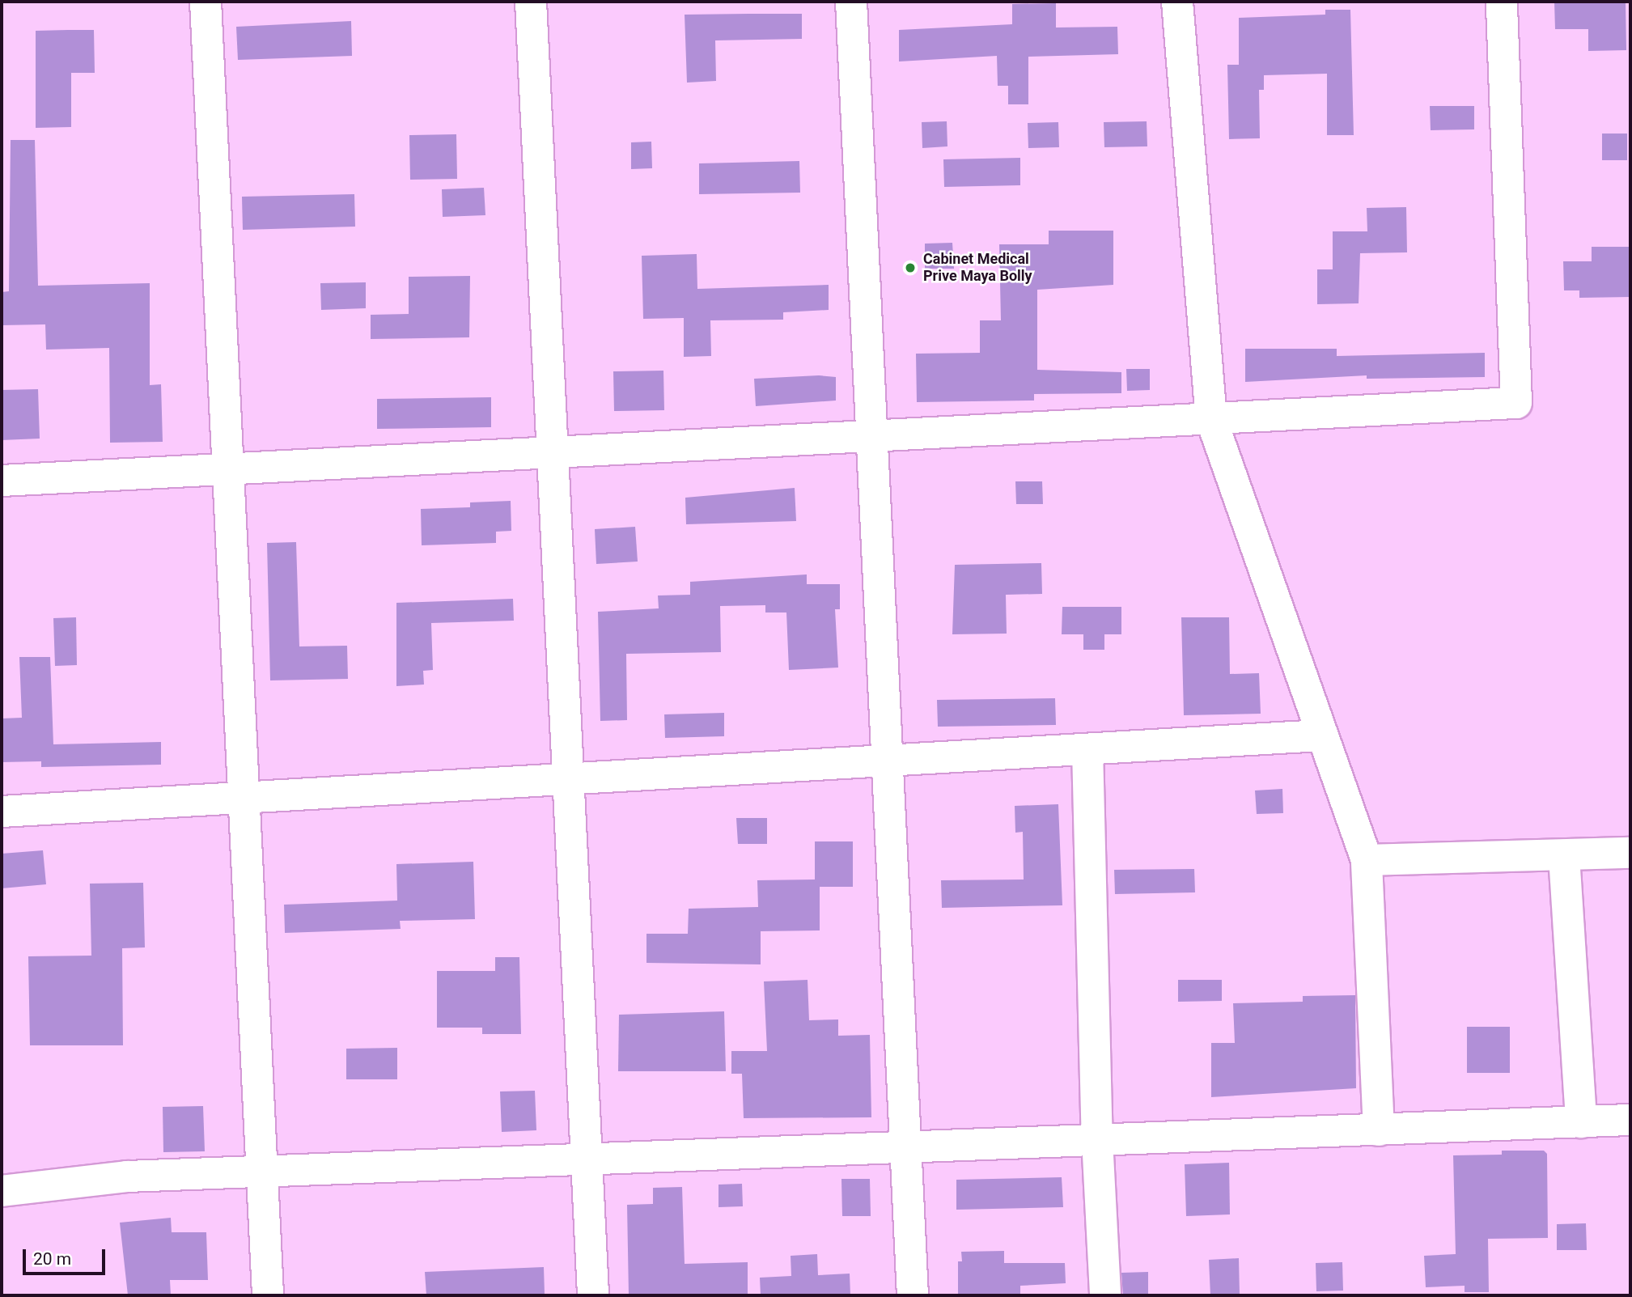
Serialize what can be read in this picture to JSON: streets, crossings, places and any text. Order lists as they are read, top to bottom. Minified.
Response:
{"places":["Cabinet Medical Prive Maya Bolly"],"scale_bar":"20 m"}
